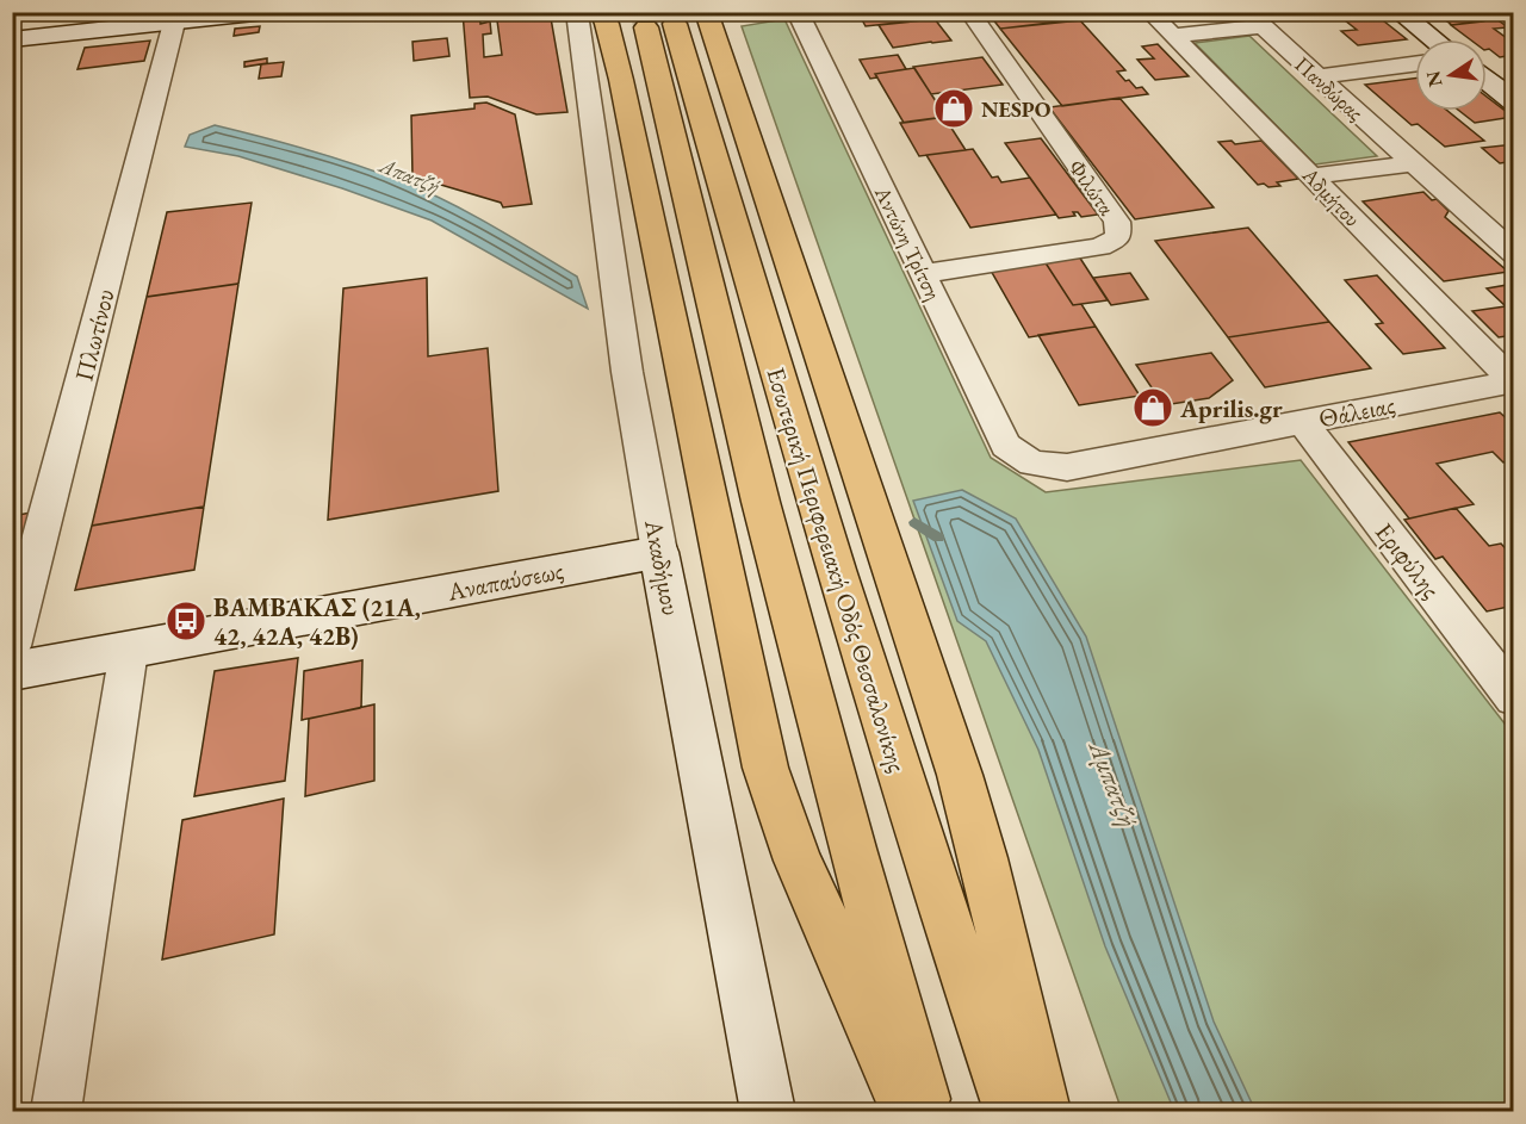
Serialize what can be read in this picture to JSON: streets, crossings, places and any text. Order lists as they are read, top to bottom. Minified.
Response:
{"streets":{"highway":["Εσωτερική Περιφερειακή Οδός Θεσσαλονίκης"],"street":["Πανδώρας","Φιλώτα","Αδμήτου","Αντώνη Τρίτση","Πλωτίνου","Θάλειας","Εριφύλης","Ακαδήμου","Αναπαύσεως"]},"crossings":[["Φιλώτα","Αντώνη Τρίτση"],["Αδμήτου","Θάλειας"],["Αντώνη Τρίτση","Θάλειας"],["Θάλειας","Εριφύλης"],["Ακαδήμου","Αναπαύσεως"]],"water":["Απατζή","Αμπατζή"],"places":{"shop":["NESPO","Aprilis.gr"],"bus stop":["ΒΑΜΒΑΚΑΣ (21Α, 42, 42Α, 42Β)"]},"north":"left"}
